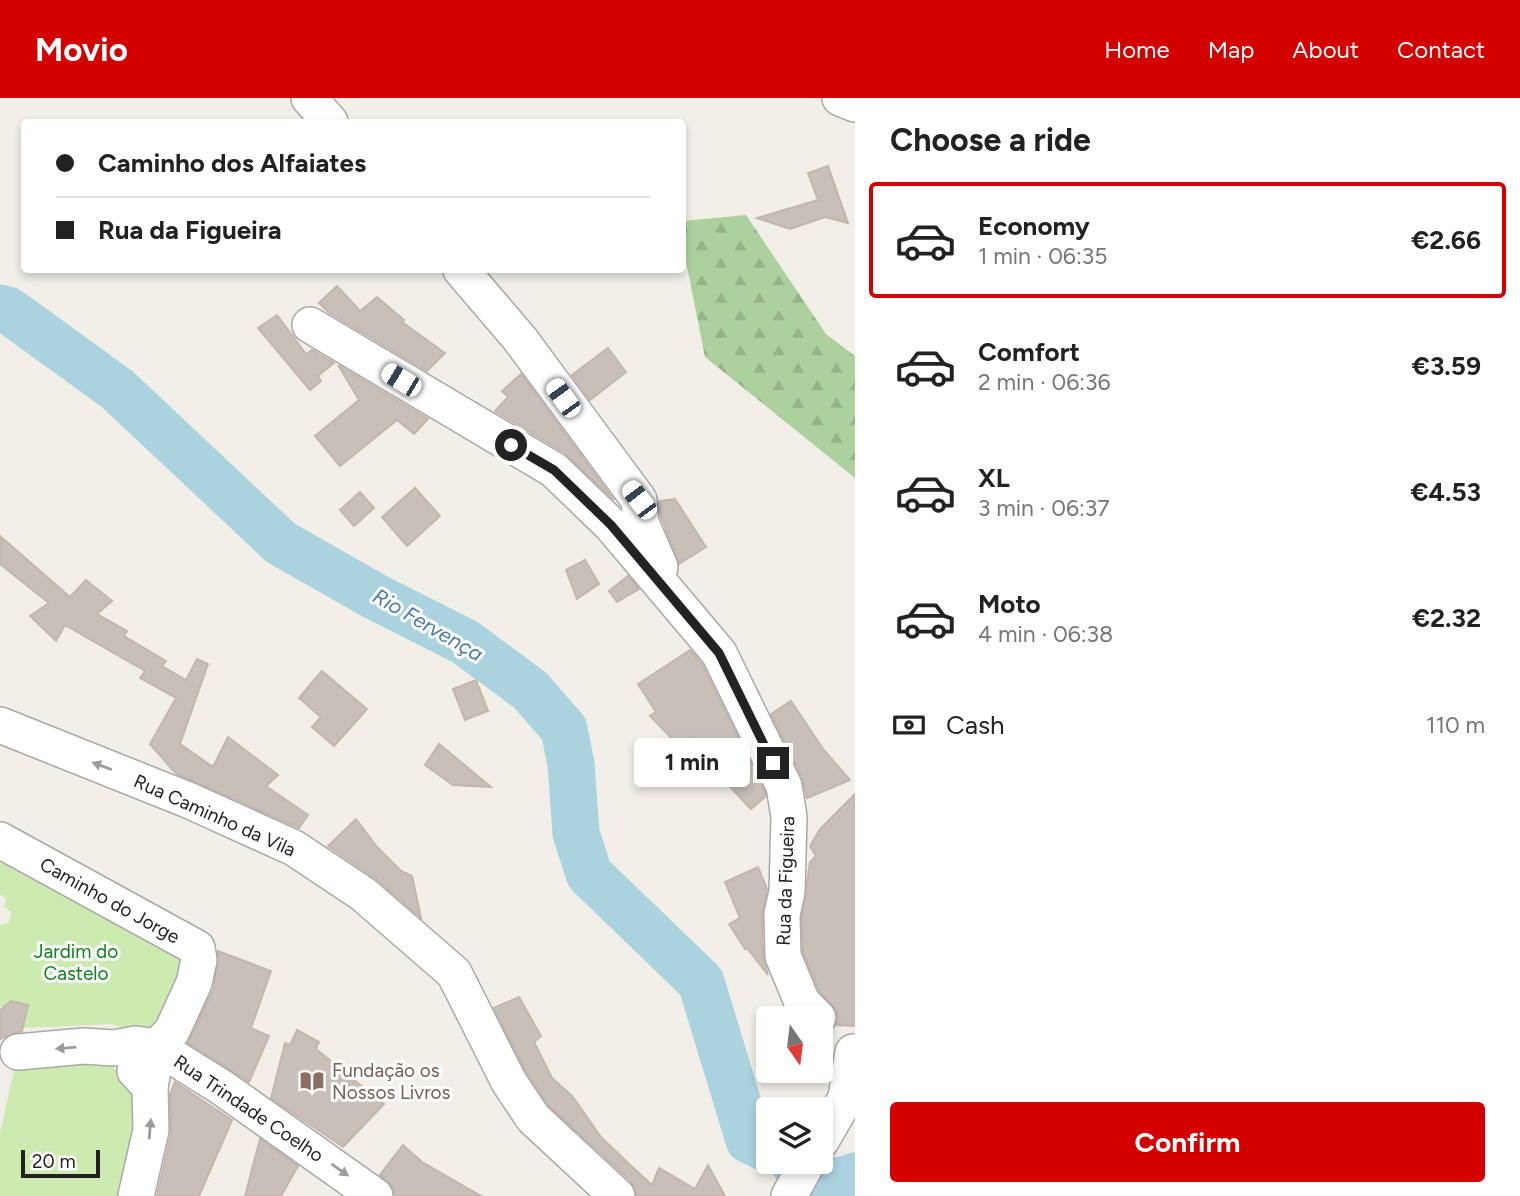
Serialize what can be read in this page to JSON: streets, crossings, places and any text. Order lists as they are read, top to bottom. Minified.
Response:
{"streets":{"street":["Rua Caminho da Vila","Rua da Figueira","Caminho do Jorge","Rua Trindade Coelho"]},"crossings":[["Caminho do Jorge","Rua Trindade Coelho"]],"one_way":["Rua Caminho da Vila"],"water":["Rio Fervença"],"parks":["Jardim do Castelo"],"places":{"library":["Fundação os Nossos Livros"]},"scale_bar":"20 m","north":"bottom","page":{"header":"Movio","nav":["Home","Map","About","Contact"],"heading":"Choose a ride","banner":["Caminho dos Alfaiates","Rua da Figueira"],"list":[{"name":"Economy","note":"1 min · 06:35","value":"€2.66"},{"name":"Comfort","note":"2 min · 06:36","value":"€3.59"},{"name":"XL","note":"3 min · 06:37","value":"€4.53"},{"name":"Moto","note":"4 min · 06:38","value":"€2.32"}],"pay":["Cash","110 m"],"bubble":"1 min","buttons":"Confirm","scale":"20 m"}}
